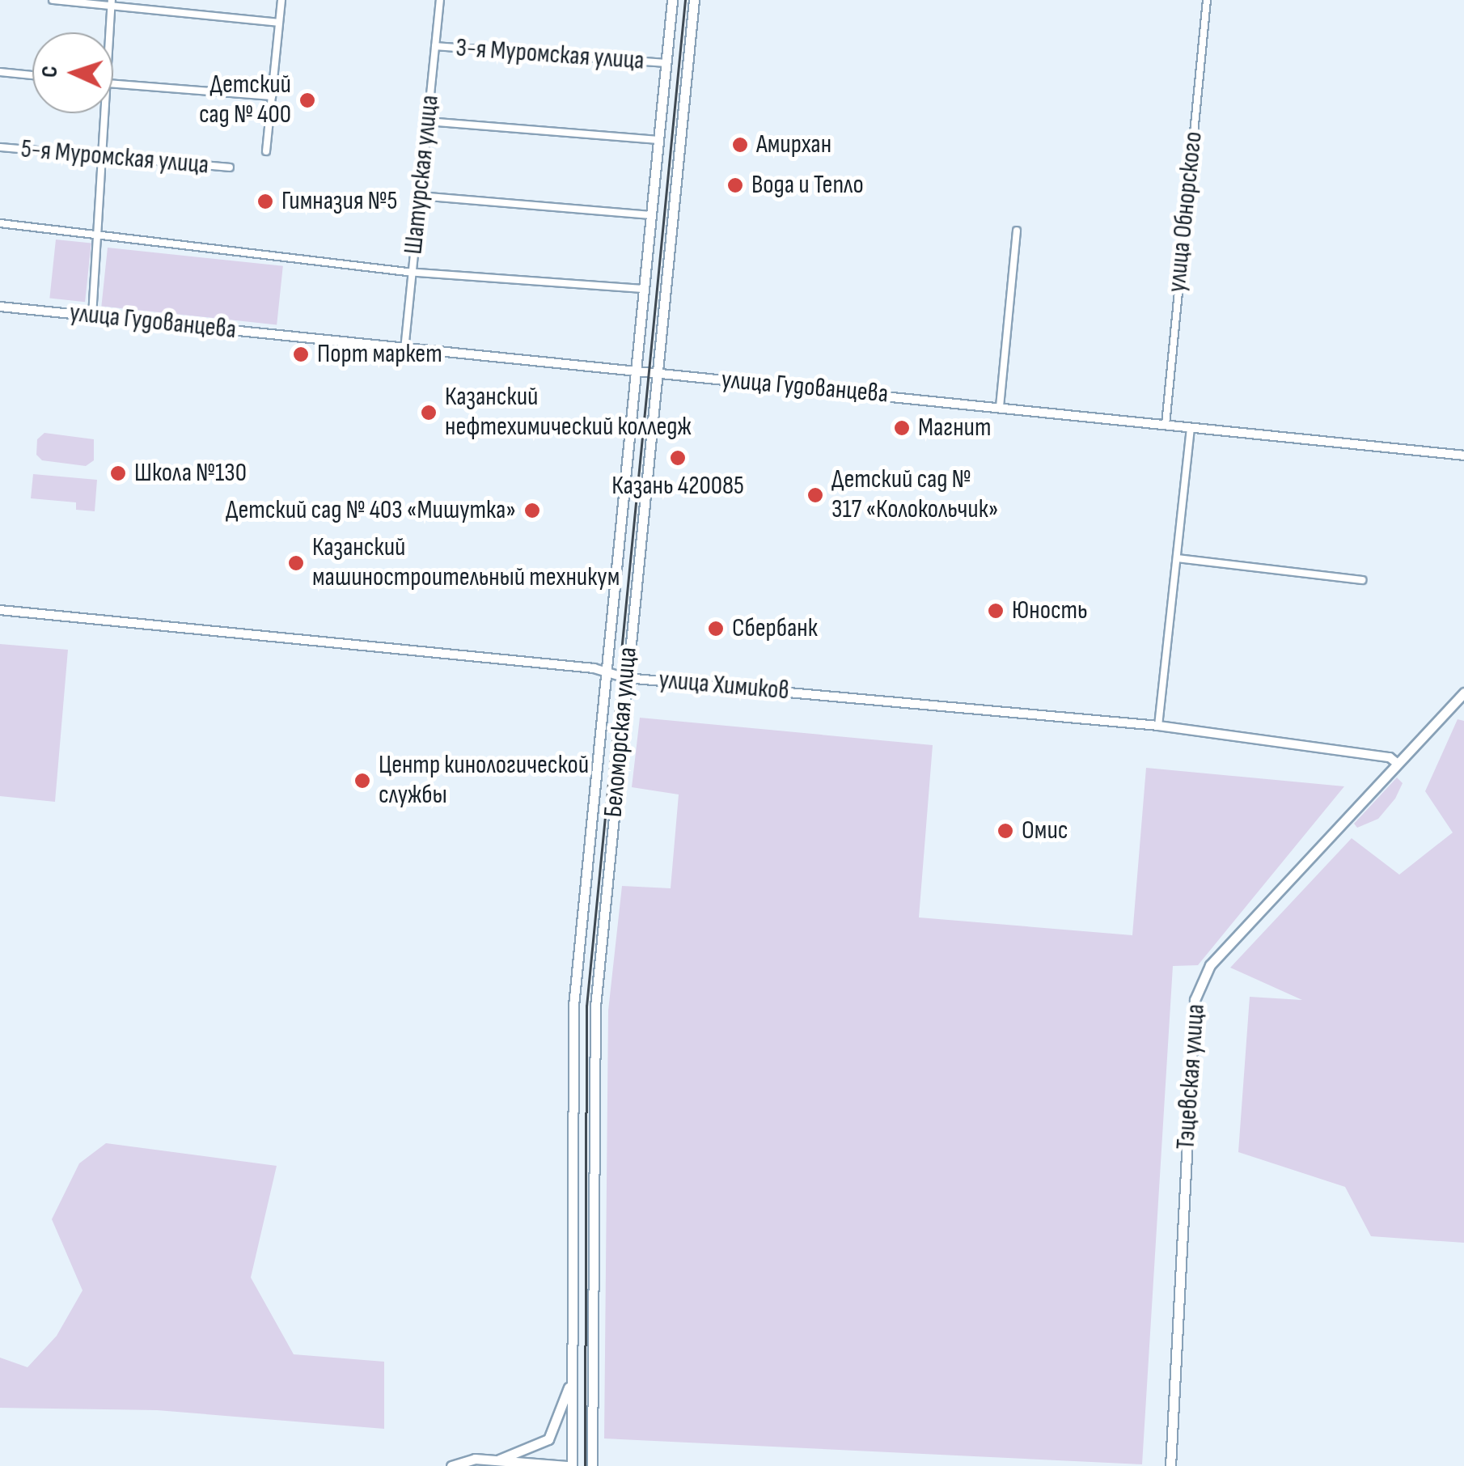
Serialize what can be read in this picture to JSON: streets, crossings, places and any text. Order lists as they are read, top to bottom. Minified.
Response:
{"streets":{"main road":["Беломорская улица","Тэцевская улица"],"street":["3-я Муромская улица","5-я Муромская улица","Шатурская улица","улица Обнорского","улица Гудованцева","улица Химиков"]},"crossings":[["3-я Муромская улица","Шатурская улица"],["3-я Муромская улица","Беломорская улица"],["Шатурская улица","улица Гудованцева"],["улица Обнорского","улица Гудованцева"],["улица Гудованцева","Беломорская улица"],["улица Химиков","Беломорская улица"],["улица Химиков","Тэцевская улица"]],"places":["Детский сад № 400","Амирхан","Вода и Тепло","Гимназия №5","Порт маркет","Казанский нефтехимический колледж","Магнит","Казань 420085","Школа №130","Детский сад № 317 «Колокольчик»","Детский сад № 403 «Мишутка»","Казанский машиностроительный техникум","Юность","Сбербанк","Центр кинологической службы","Омис"],"north":"left"}
